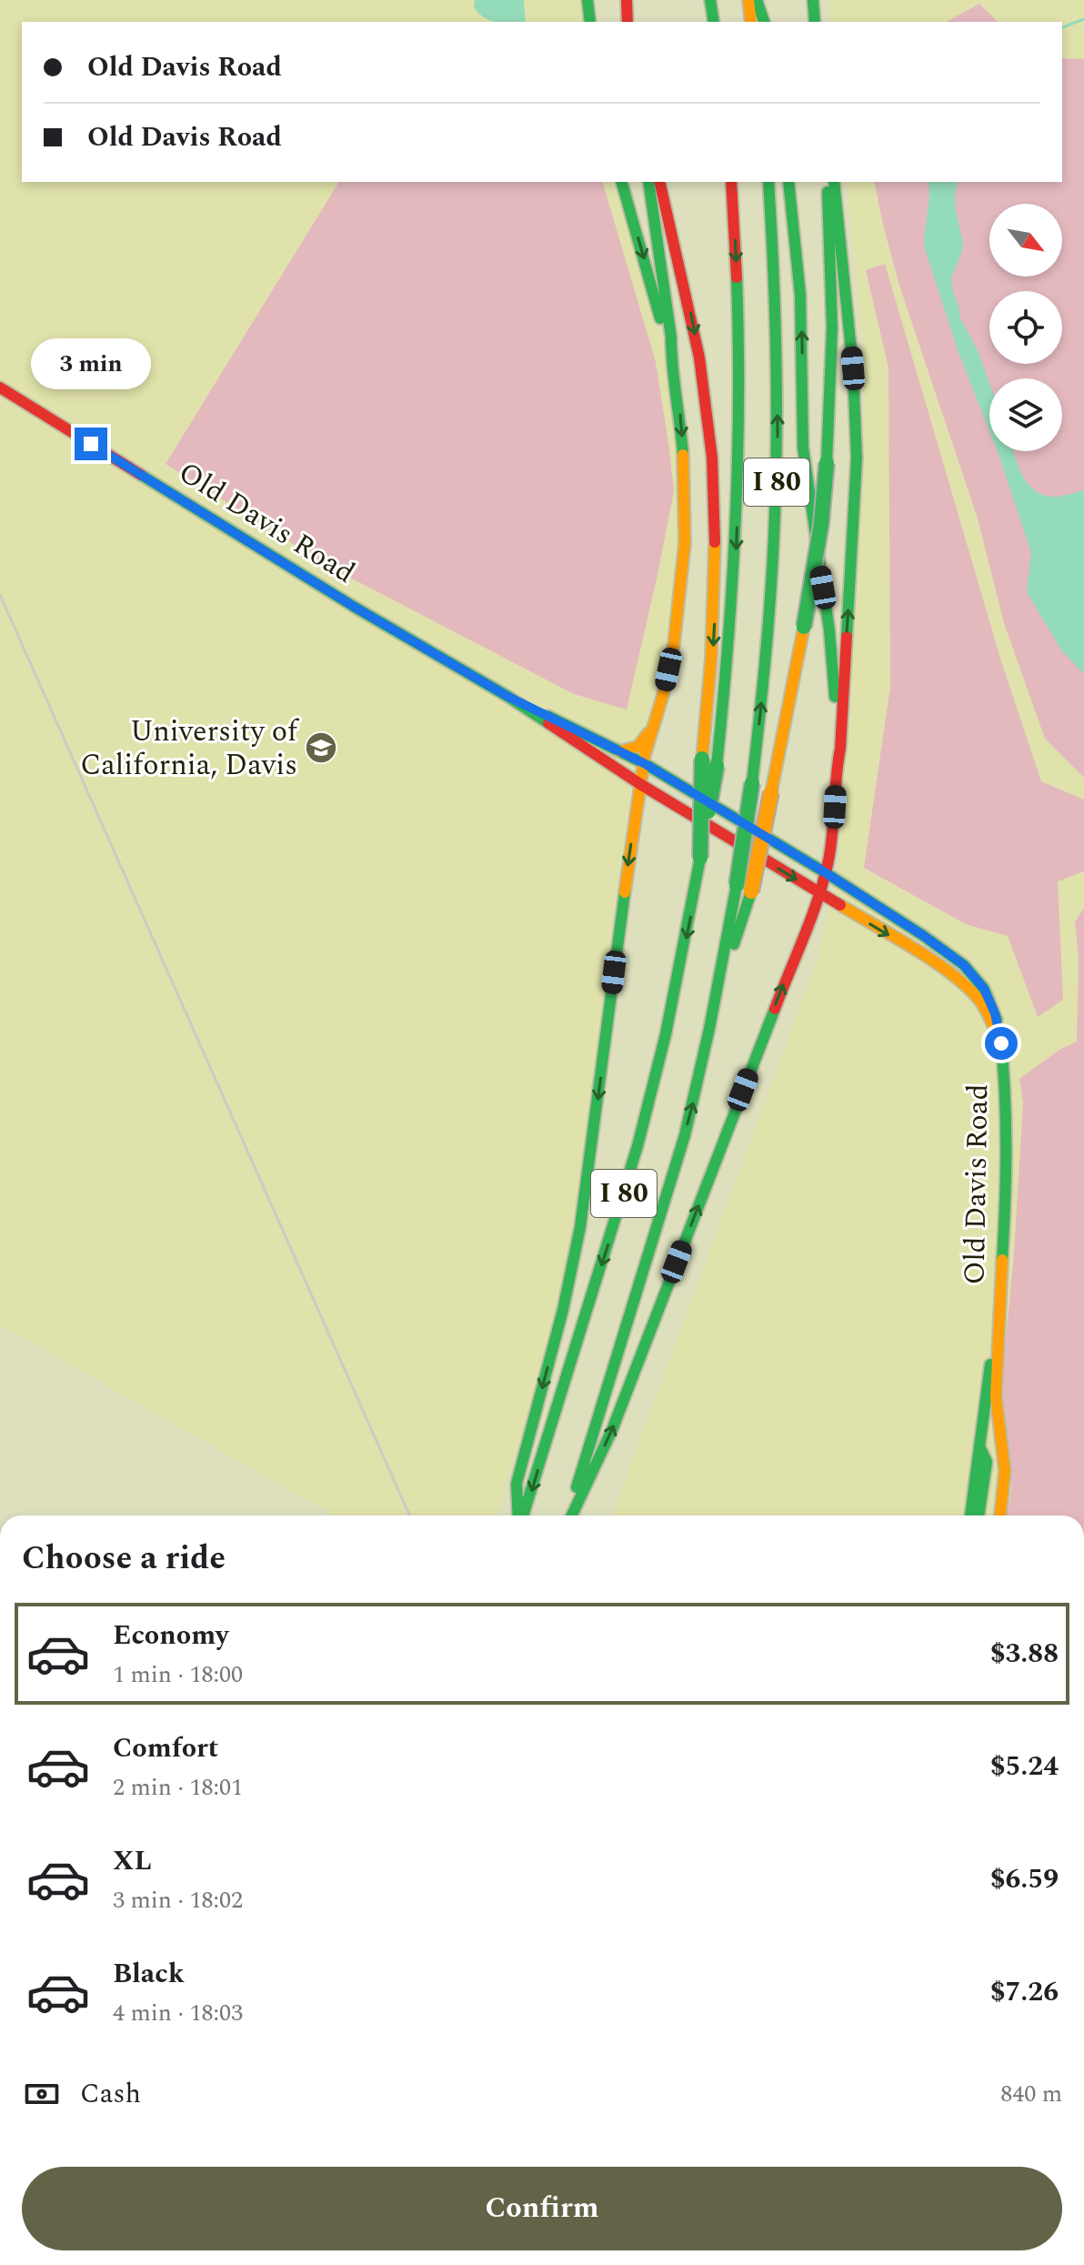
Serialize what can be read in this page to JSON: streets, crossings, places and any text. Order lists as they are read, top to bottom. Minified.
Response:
{"streets":{"main road":["I 80","Old Davis Road"]},"places":{"school or university":["University of California, Davis"]},"north":"bottom right","page":{"banner":["Old Davis Road","Old Davis Road"],"bubble":"3 min","heading":"Choose a ride","list":[{"name":"Economy","note":"1 min · 18:00","value":"$3.88"},{"name":"Comfort","note":"2 min · 18:01","value":"$5.24"},{"name":"XL","note":"3 min · 18:02","value":"$6.59"},{"name":"Black","note":"4 min · 18:03","value":"$7.26"}],"pay":["Cash","840 m"],"buttons":"Confirm"}}
